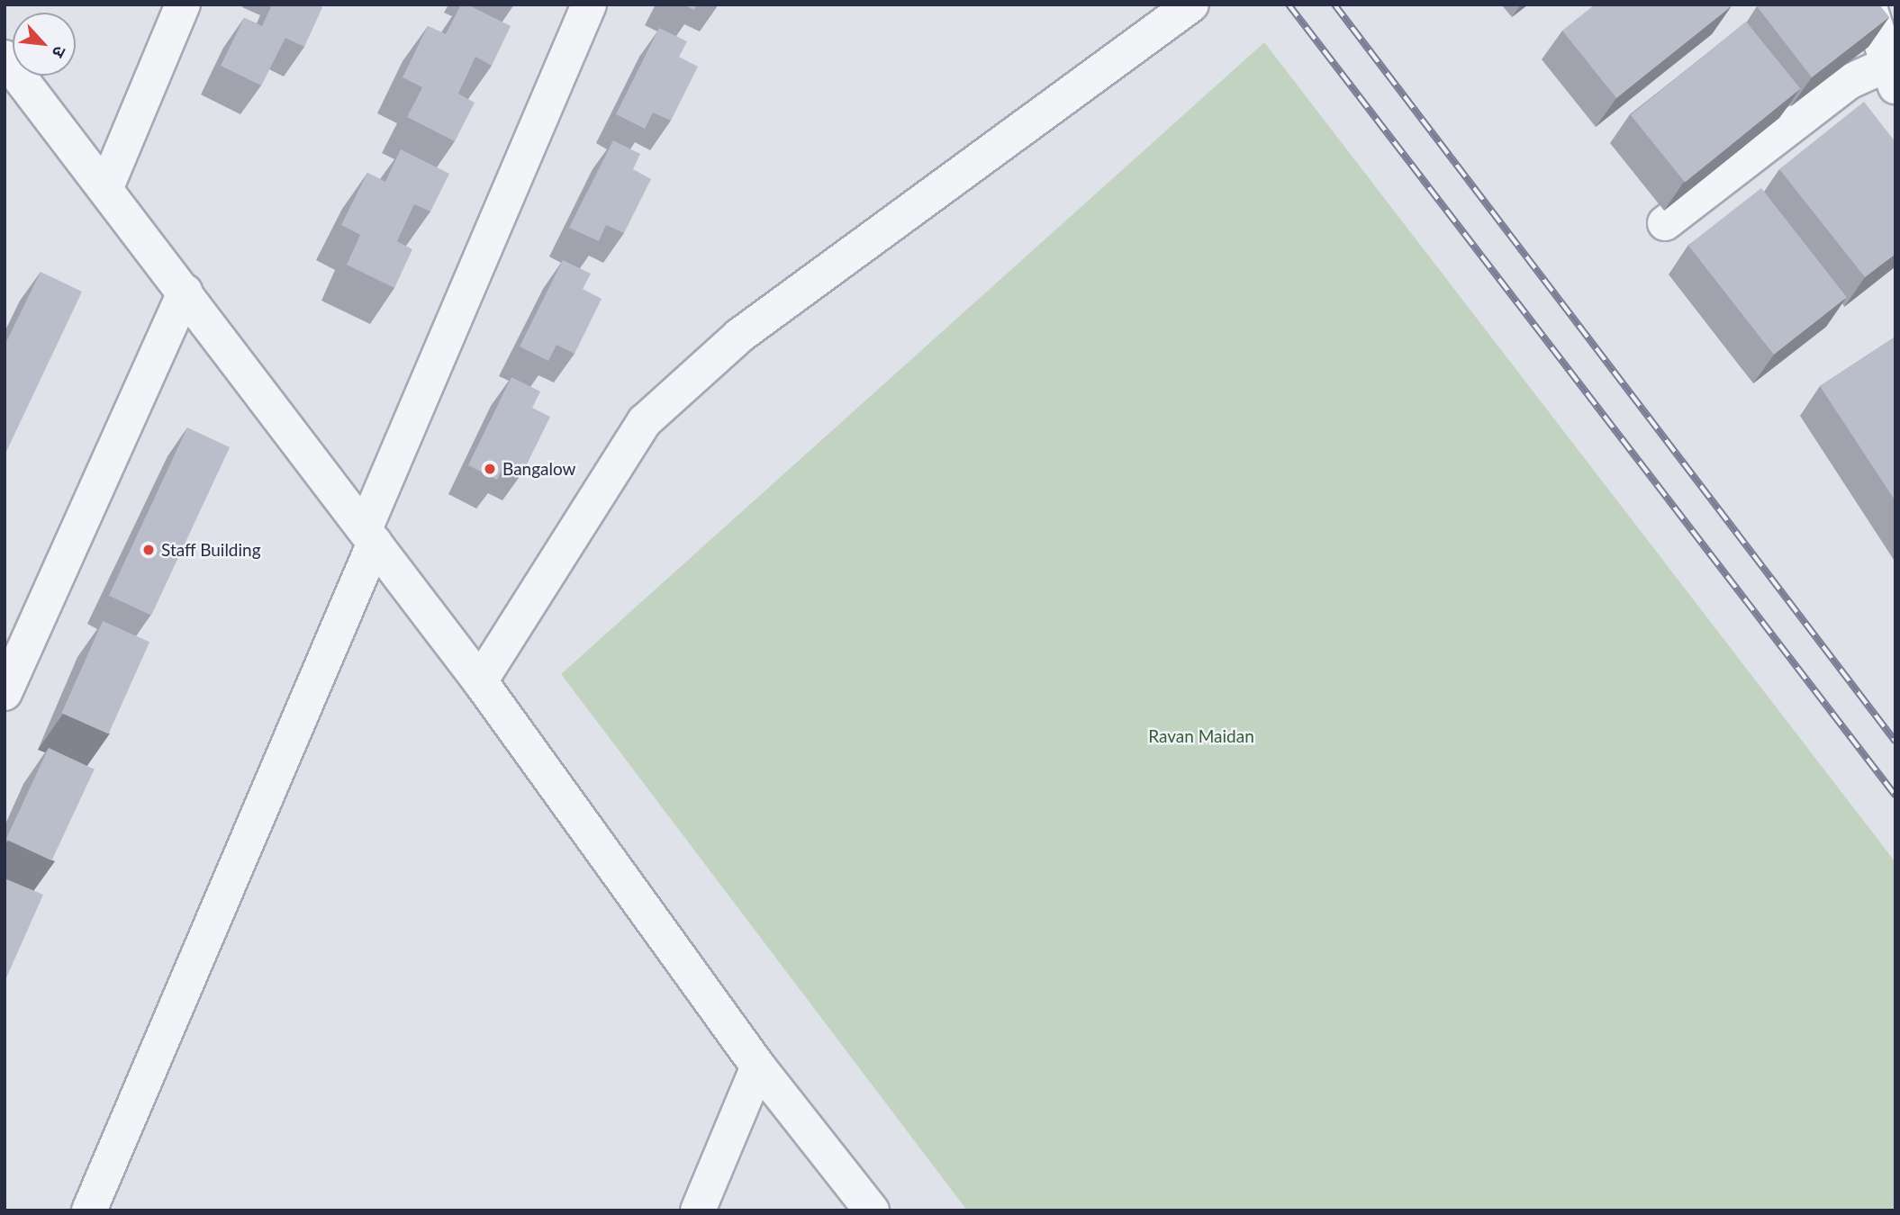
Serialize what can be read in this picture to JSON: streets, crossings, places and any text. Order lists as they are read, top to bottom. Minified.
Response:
{"parks":["Ravan Maidan"],"places":["Bangalow","Staff Building"],"north":"bottom right"}
